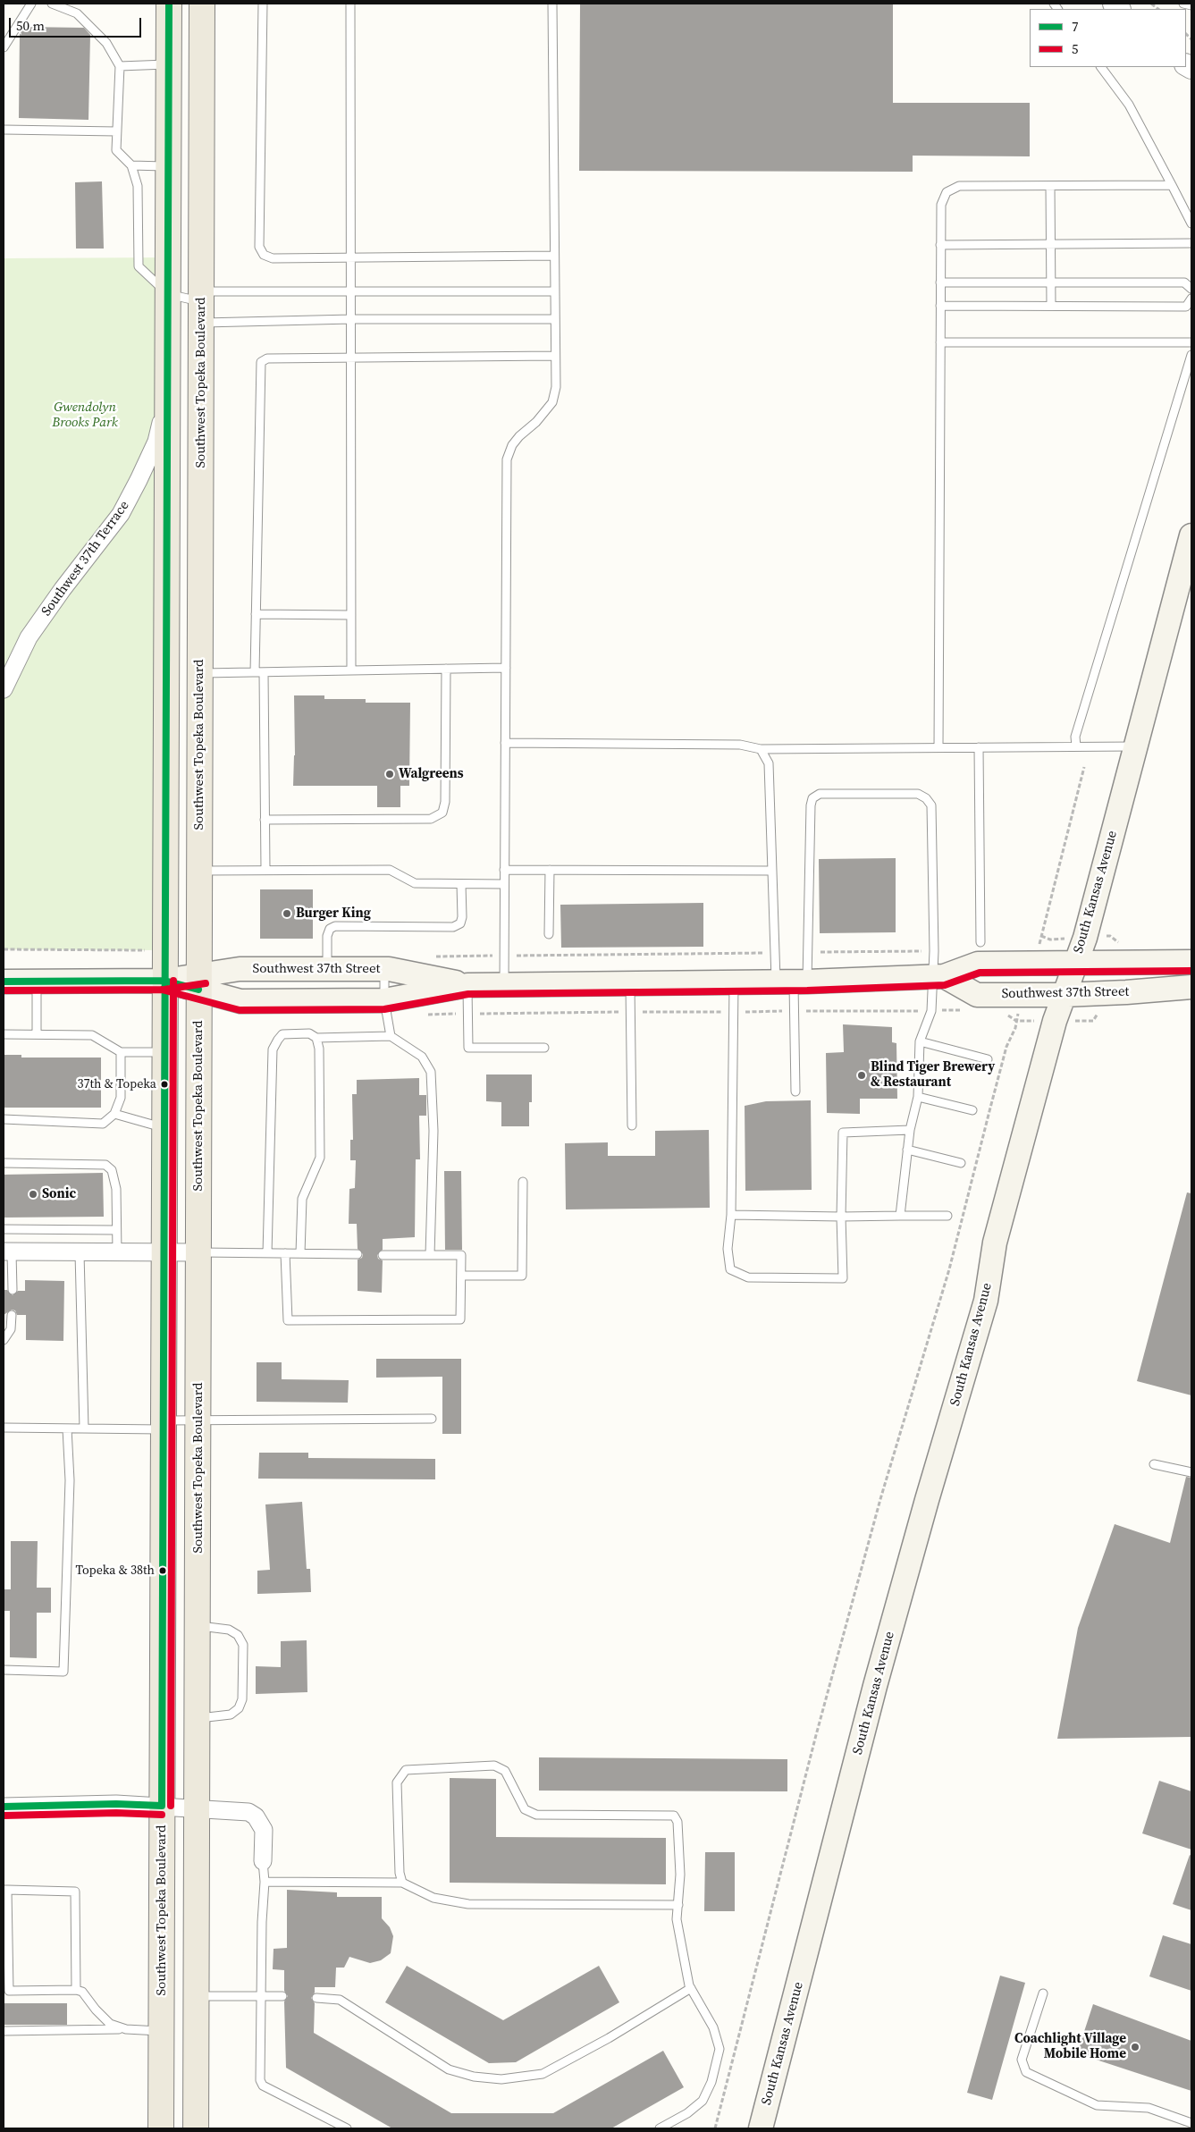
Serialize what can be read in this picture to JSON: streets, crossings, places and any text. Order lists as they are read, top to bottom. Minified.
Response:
{"streets":{"main road":["Southwest Topeka Boulevard","South Kansas Avenue","Southwest 37th Street"],"street":["Southwest 37th Terrace"]},"crossings":[["Southwest Topeka Boulevard","Southwest 37th Terrace"],["Southwest Topeka Boulevard","Southwest 37th Street"],["South Kansas Avenue","Southwest 37th Street"]],"parks":["Gwendolyn Brooks Park"],"places":["Walgreens","Burger King","Blind Tiger Brewery & Restaurant","37th & Topeka","Sonic","Topeka & 38th","Coachlight Village Mobile Home"],"lines":["transit line 7","transit line 5"],"legend":["7","5"],"scale_bar":"50 m"}
